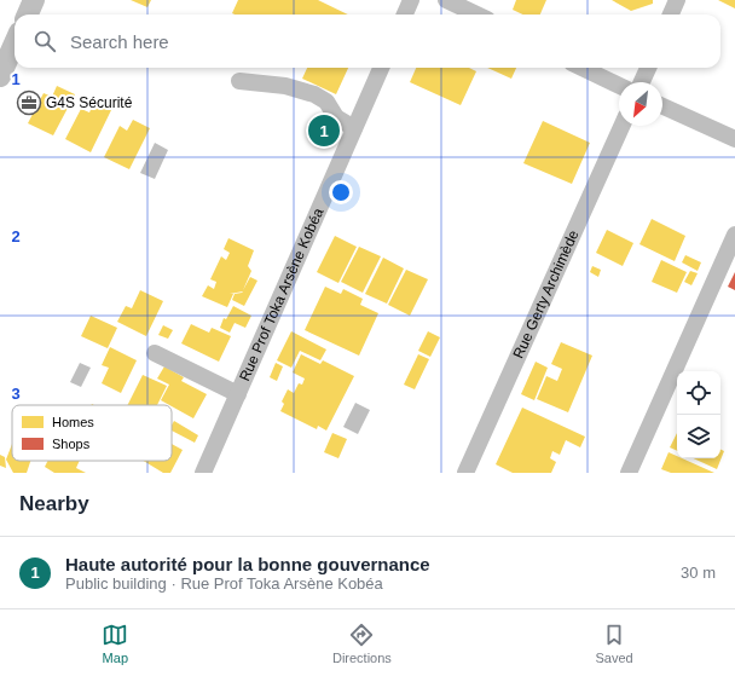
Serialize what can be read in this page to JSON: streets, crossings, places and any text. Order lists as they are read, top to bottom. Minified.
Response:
{"streets":{"street":["Rue Prof Toka Arsène Kobéa","Rue Gerty Archimède"]},"places":{"office":["G4S Sécurité"]},"legend":["Homes","Shops"],"north":"bottom left","page":{"search":"Search here","pins":"1","heading":"Nearby","list":[{"mark":"1","name":"Haute autorité pour la bonne gouvernance","note":"Public building · Rue Prof Toka Arsène Kobéa","value":"30 m"}],"nav":["Map","Directions","Saved"]},"grid":{"rows":["1","2","3"]}}
